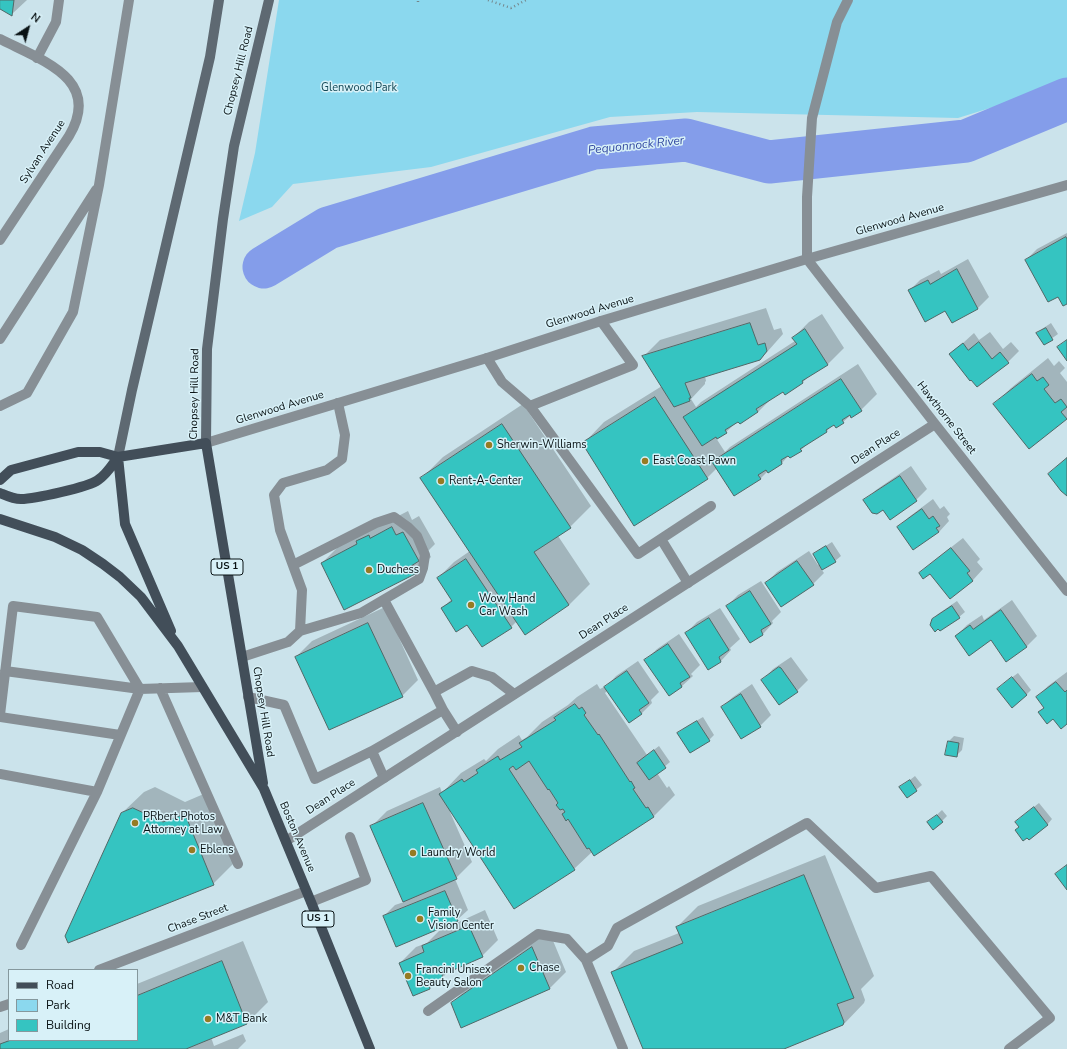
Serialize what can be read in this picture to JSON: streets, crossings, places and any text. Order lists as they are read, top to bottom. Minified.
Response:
{"streets":{"main road":["Chopsey Hill Road","Glenwood Avenue","US 1","Boston Avenue"],"street":["Sylvan Avenue","Hawthorne Street","Dean Place","Chase Street"]},"crossings":[["Chopsey Hill Road","Glenwood Avenue"],["Chopsey Hill Road","Boston Avenue"],["Glenwood Avenue","Hawthorne Street"],["Hawthorne Street","Dean Place"],["Dean Place","Boston Avenue"],["US 1","Boston Avenue"],["Boston Avenue","Chase Street"]],"water":["Pequonnock River"],"parks":["Glenwood Park"],"places":["Sherwin-Williams","East Coast Pawn","Rent-A-Center","Duchess","Wow Hand Car Wash","PRbert Photos Attorney at Law","Eblens","Laundry World","Family Vision Center","Chase","Francini Unisex Beauty Salon","M&T Bank"],"legend":["Road","Park","Building"],"north":"top right"}
